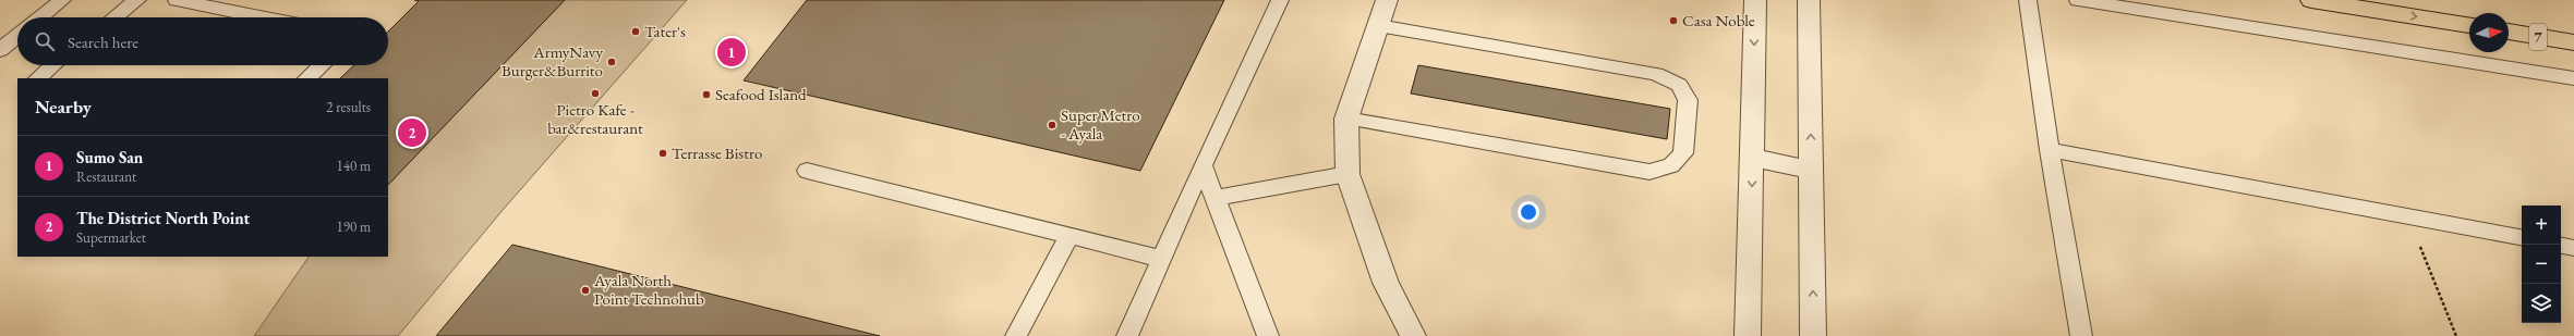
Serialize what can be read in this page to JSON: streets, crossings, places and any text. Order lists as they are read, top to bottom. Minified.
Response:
{"streets":{"main road":["7"]},"places":["Casa Noble","Tater's","ArmyNavy Burger&Burrito","Pietro Kafe - bar&restaurant","Seafood Island","Super Metro - Ayala","Terrasse Bistro","Ayala North Point Technohub"],"north":"right","page":{"search":"Search here","pins":["1","2"],"heading":["Nearby","2 results"],"list":[{"mark":"1","name":"Sumo San","note":"Restaurant","value":"140 m"},{"mark":"2","name":"The District North Point","note":"Supermarket","value":"190 m"}],"map_buttons":["+","−"]}}
